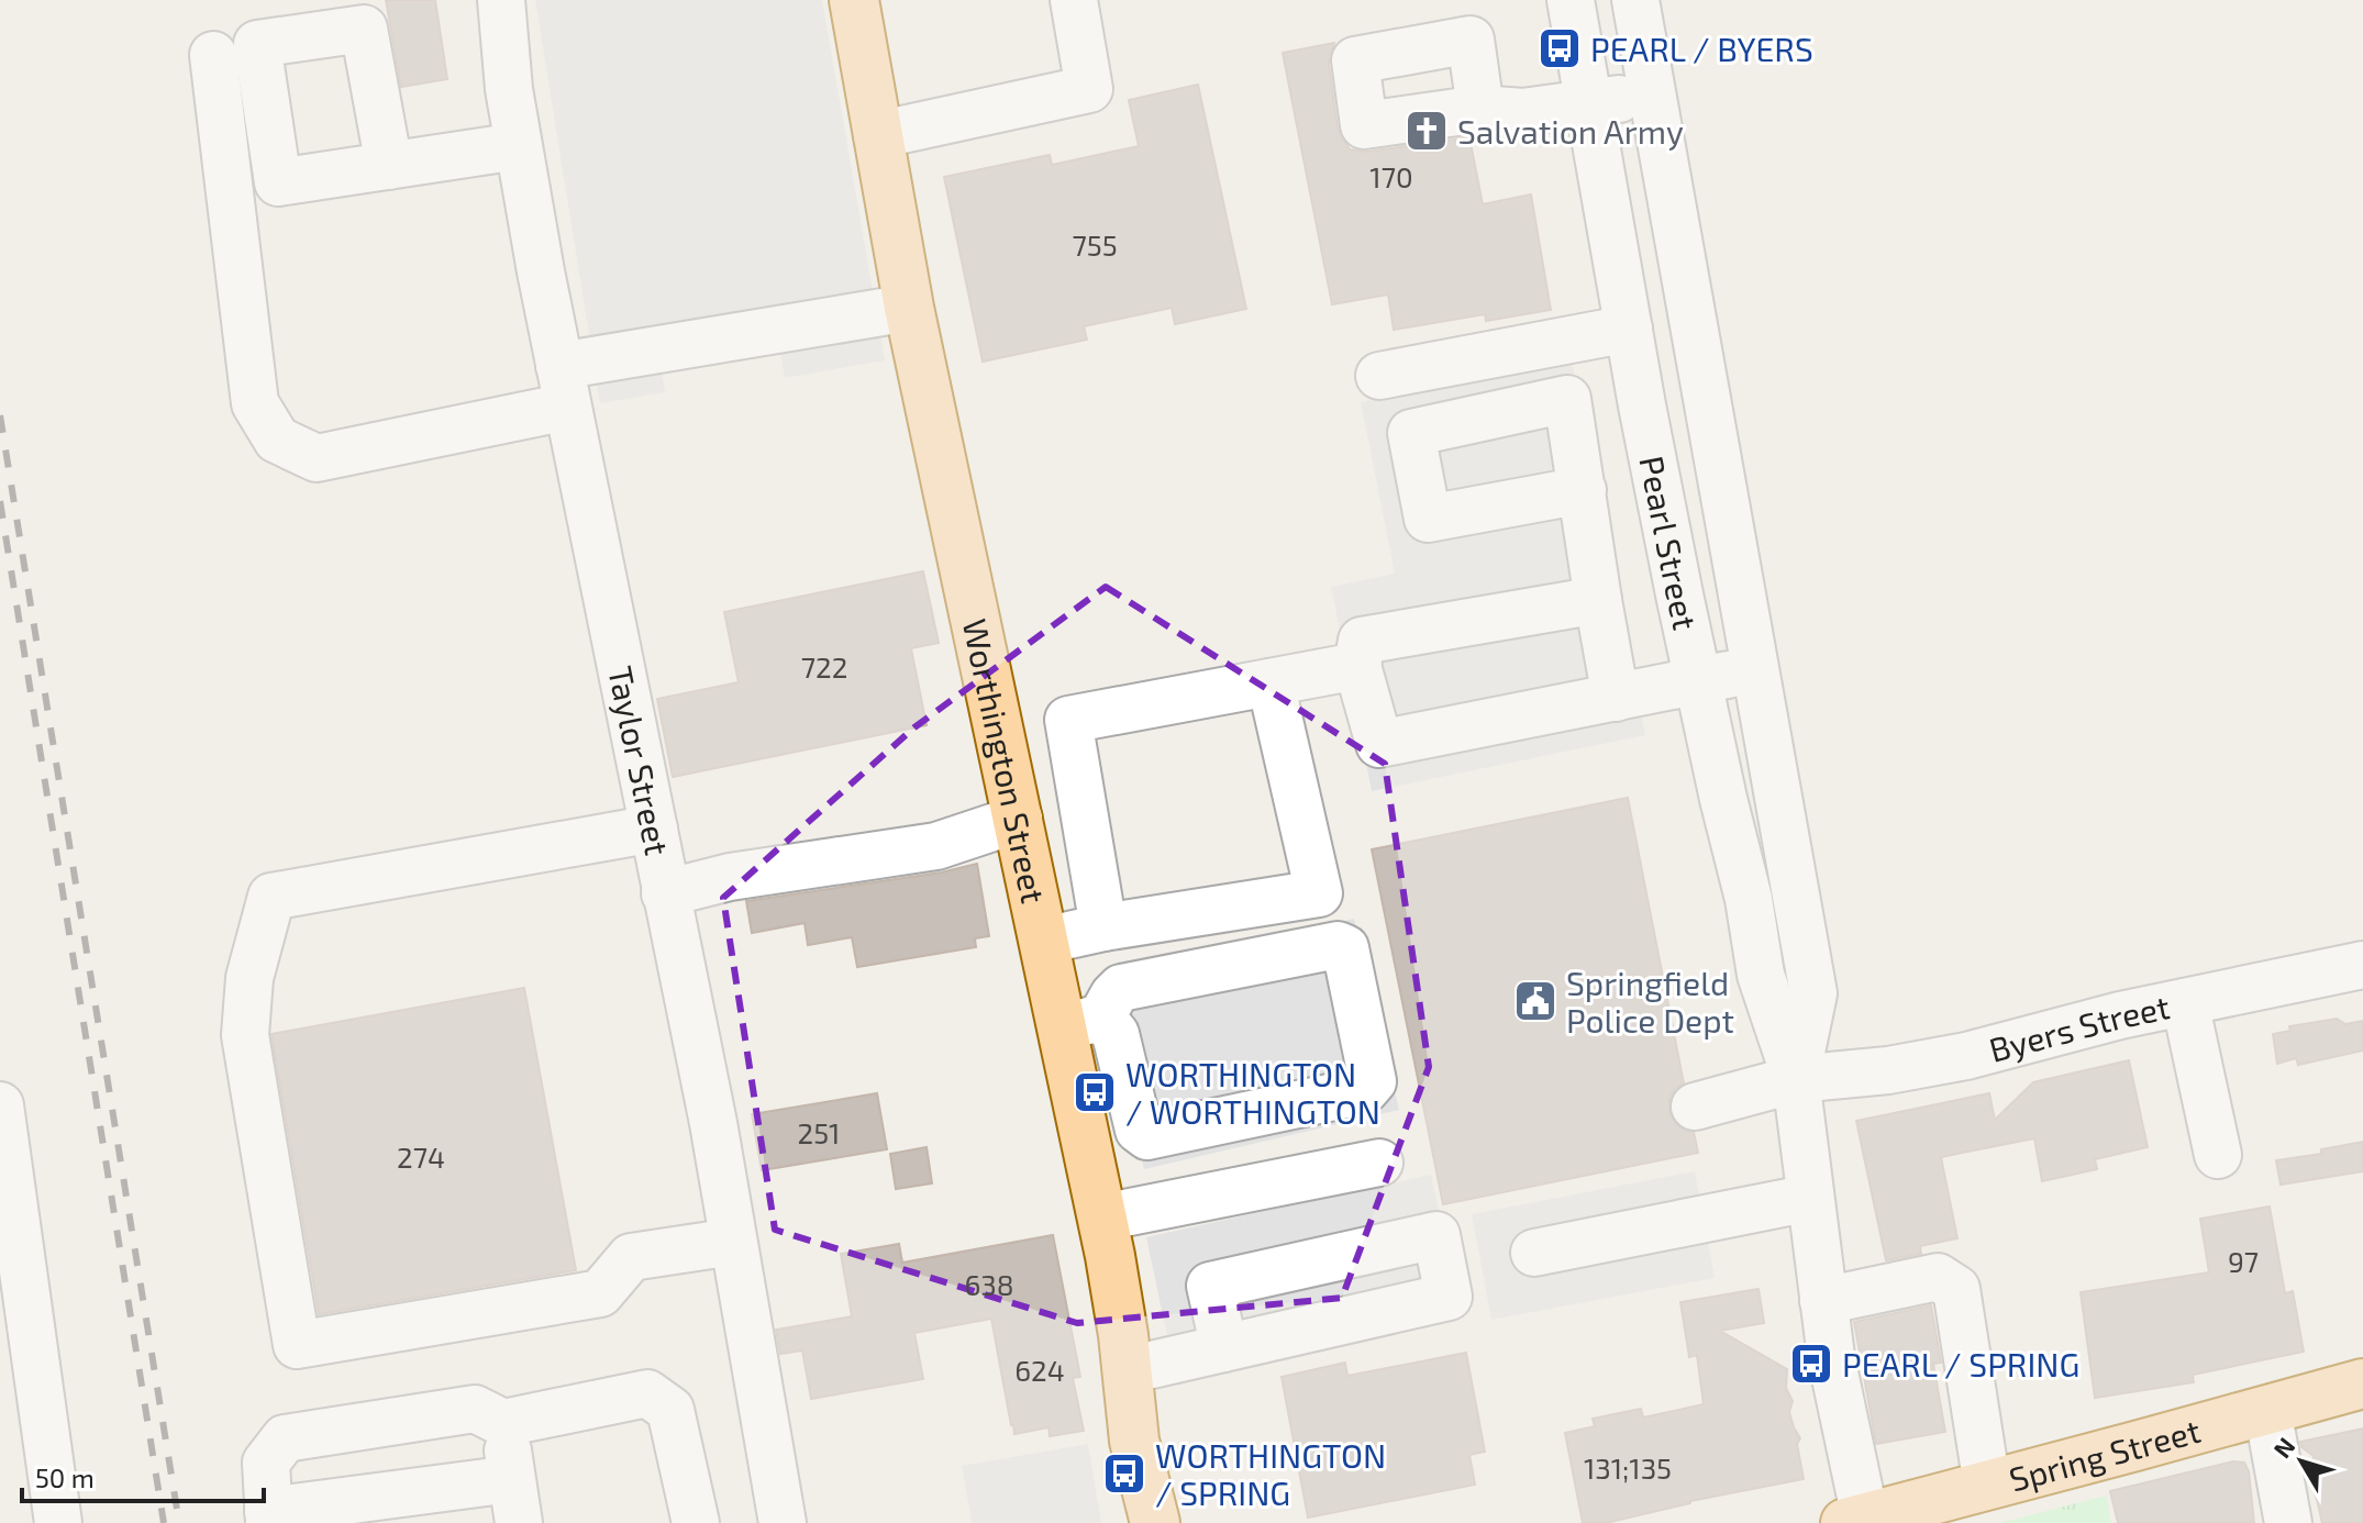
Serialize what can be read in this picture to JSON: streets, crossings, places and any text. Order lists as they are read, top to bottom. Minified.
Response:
{"streets":{"main road":["Worthington Street","Spring Street"],"street":["Pearl Street","Taylor Street","Byers Street"]},"crossings":[["Pearl Street","Byers Street"],["Pearl Street","Spring Street"]],"places":{"bus stop":["PEARL / BYERS","WORTHINGTON / WORTHINGTON","PEARL / SPRING","WORTHINGTON / SPRING"],"church":["Salvation Army"],"public building":["Springfield Police Dept"]},"house_numbers":["170","755","722","251","274","97","638","624","131;135"],"scale_bar":"50 m","north":"top left"}
